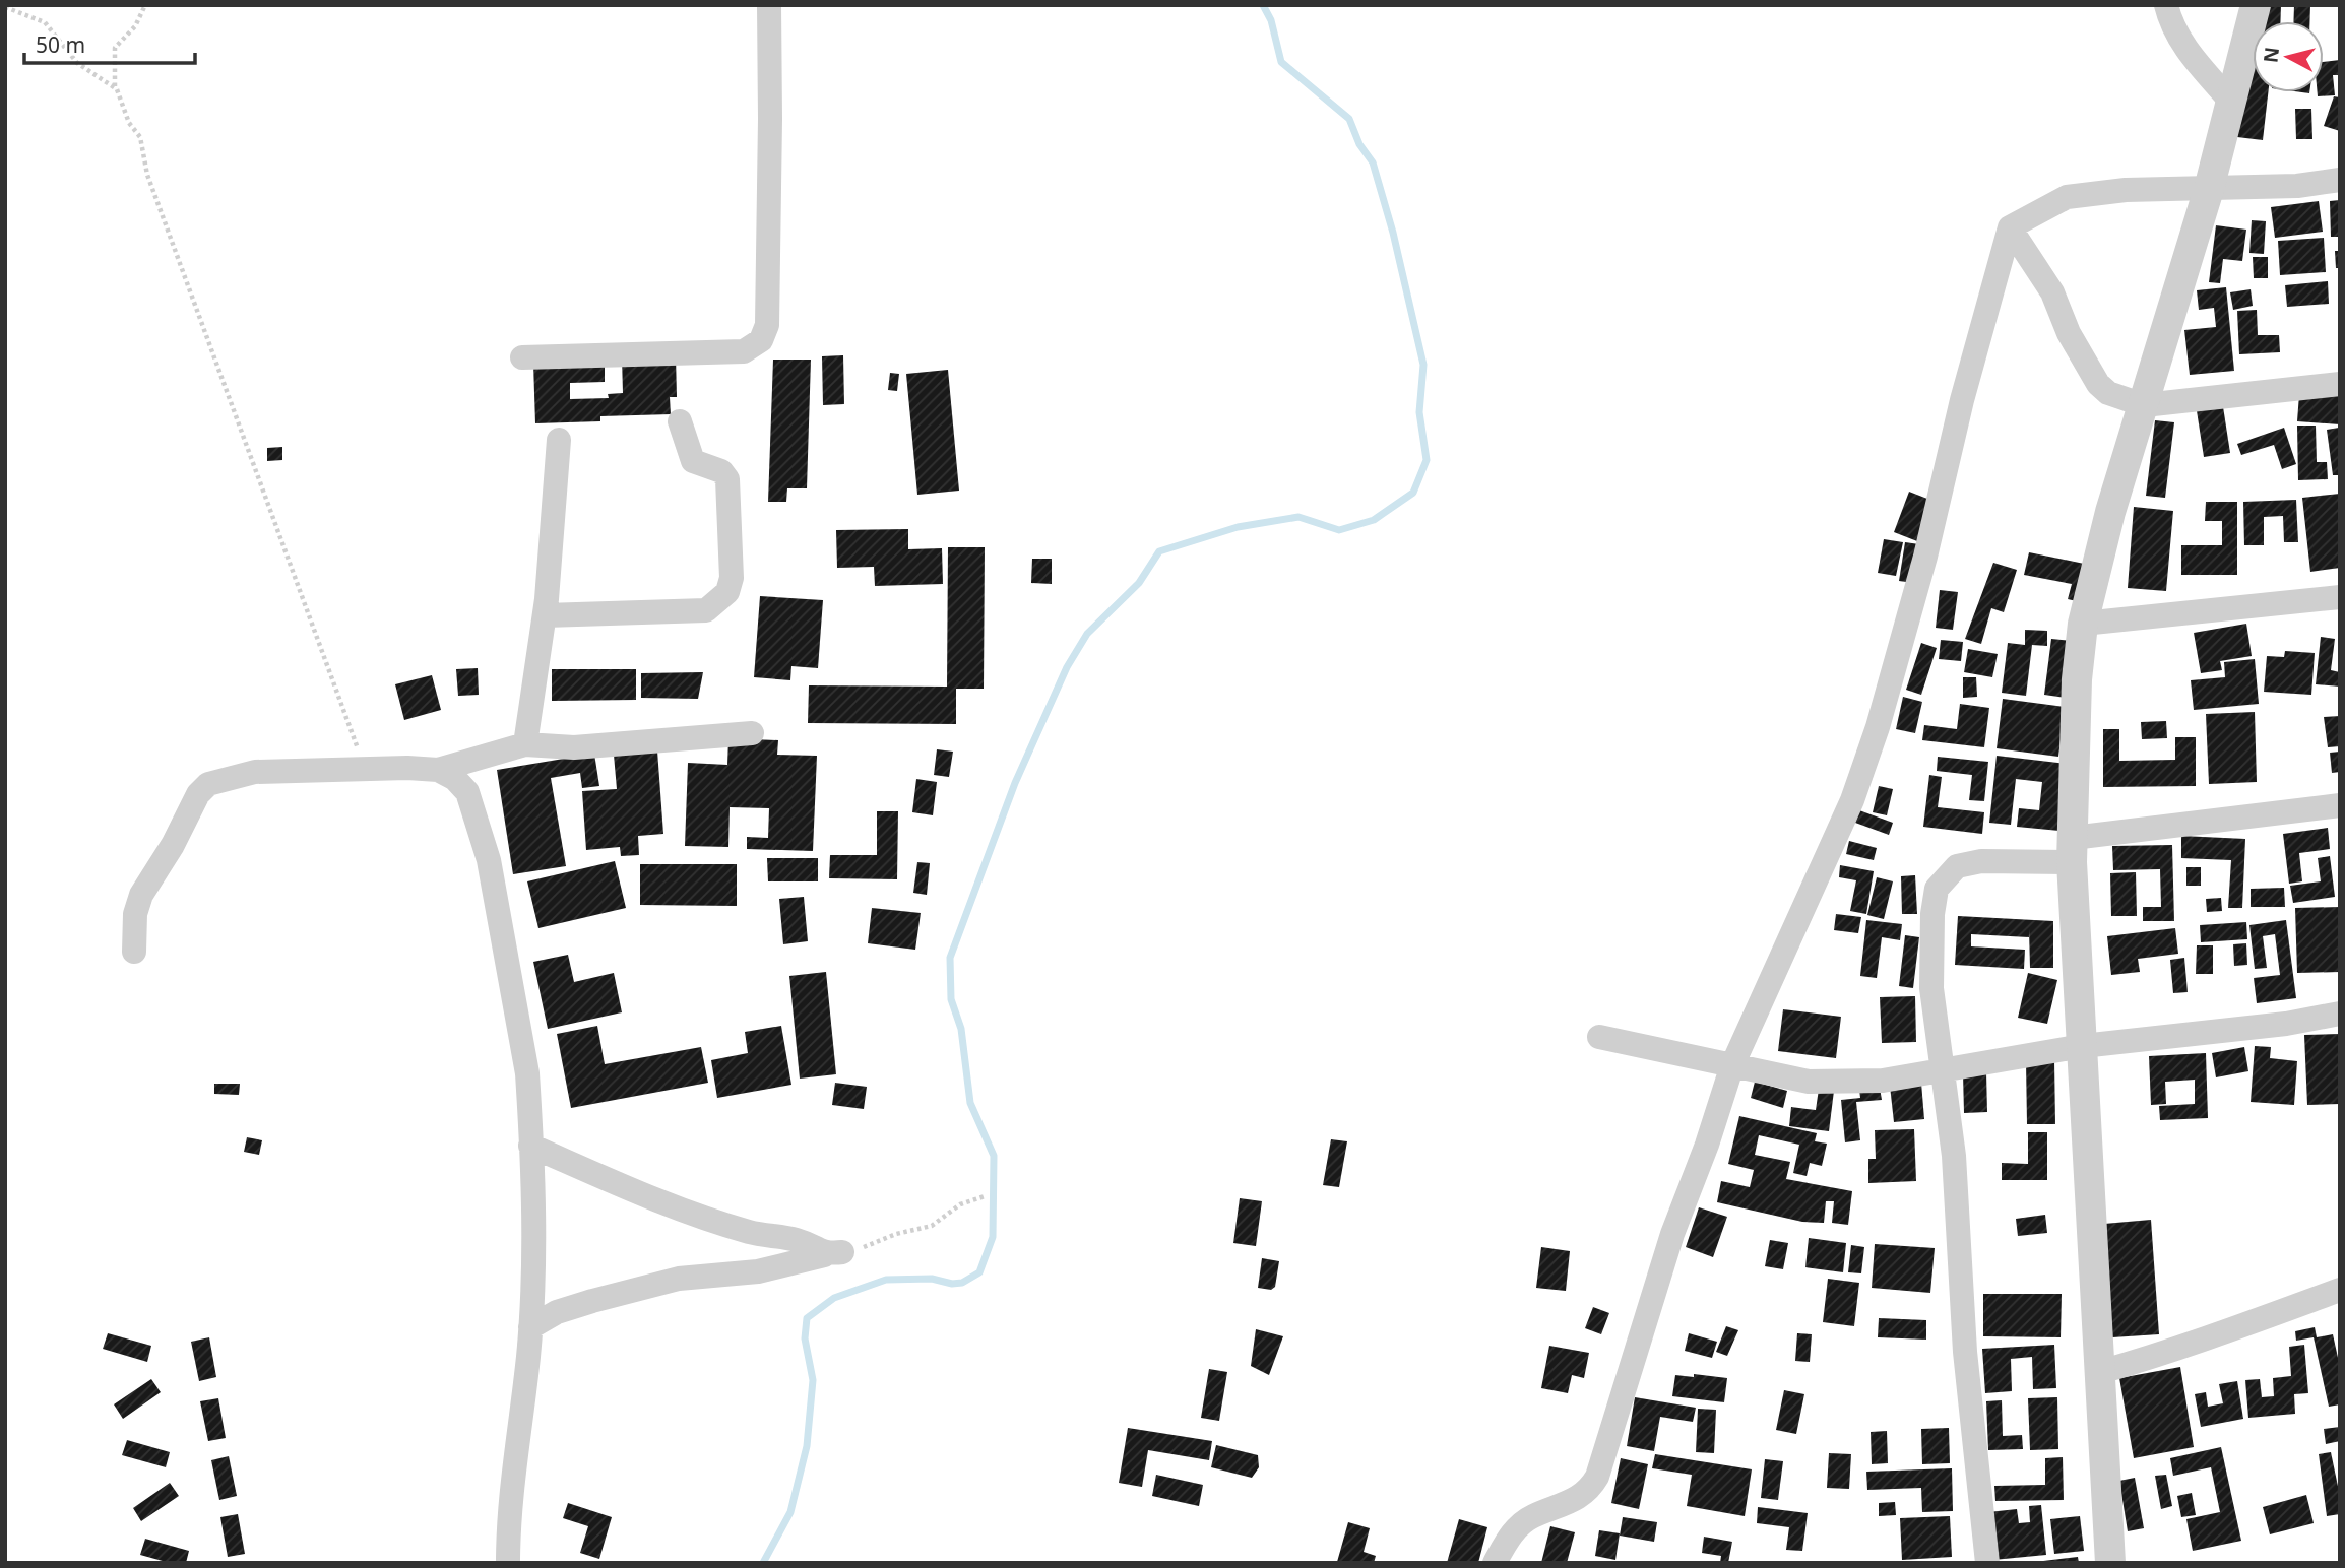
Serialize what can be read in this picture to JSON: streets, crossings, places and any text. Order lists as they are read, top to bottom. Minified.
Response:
{"scale_bar":"50 m","north":"left"}
